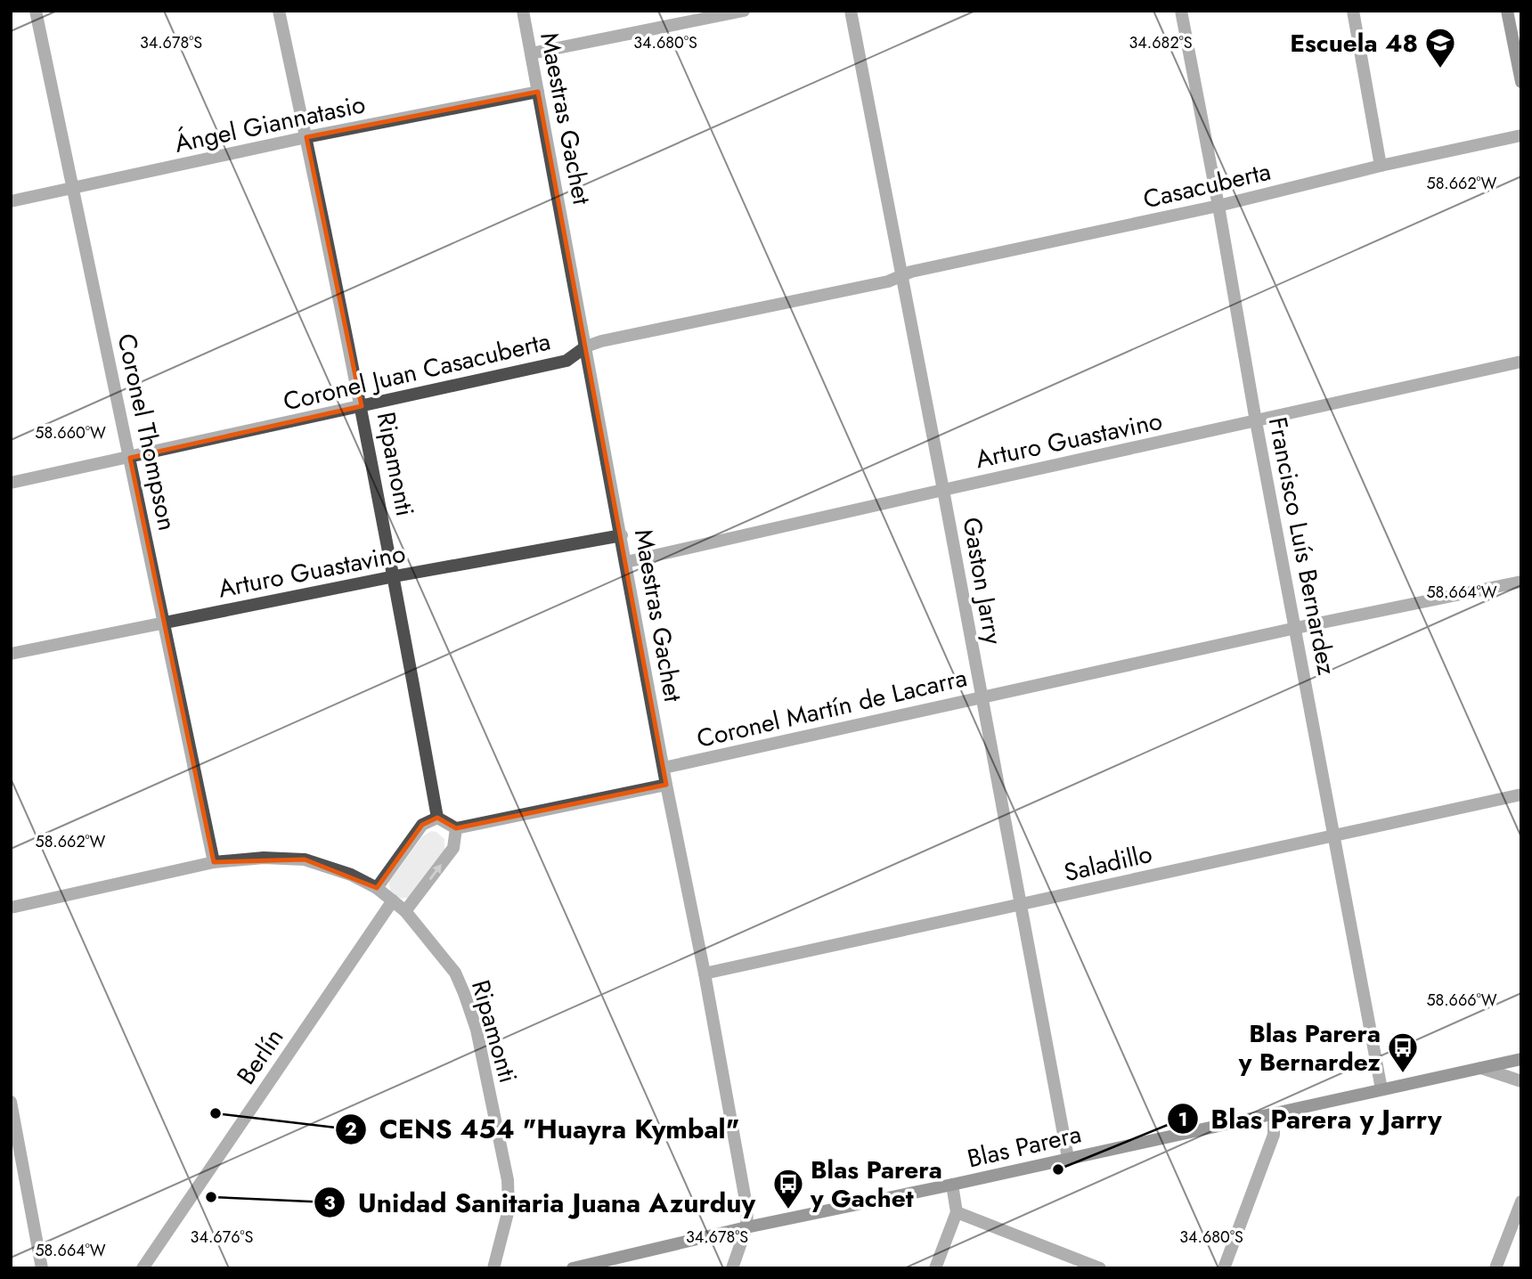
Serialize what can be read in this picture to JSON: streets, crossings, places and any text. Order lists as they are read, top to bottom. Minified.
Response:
{"streets":{"street":["Maestras Gachet","Ángel Giannatasio","Casacuberta","Coronel Juan Casacuberta","Coronel Thompson","Arturo Guastavino","Ripamonti","Francisco Luís Bernardez","Gaston Jarry","Coronel Martín de Lacarra","Saladillo","Berlín","Blas Parera"]},"crossings":[["Maestras Gachet","Ángel Giannatasio"],["Maestras Gachet","Coronel Juan Casacuberta"],["Maestras Gachet","Arturo Guastavino"],["Maestras Gachet","Coronel Martín de Lacarra"],["Maestras Gachet","Saladillo"],["Maestras Gachet","Blas Parera"],["Ángel Giannatasio","Coronel Thompson"],["Ángel Giannatasio","Ripamonti"],["Casacuberta","Coronel Juan Casacuberta"],["Casacuberta","Francisco Luís Bernardez"],["Casacuberta","Gaston Jarry"],["Coronel Juan Casacuberta","Coronel Thompson"],["Coronel Juan Casacuberta","Ripamonti"],["Coronel Juan Casacuberta","Gaston Jarry"],["Coronel Thompson","Arturo Guastavino"],["Arturo Guastavino","Ripamonti"],["Arturo Guastavino","Francisco Luís Bernardez"],["Arturo Guastavino","Gaston Jarry"],["Ripamonti","Berlín"],["Francisco Luís Bernardez","Coronel Martín de Lacarra"],["Francisco Luís Bernardez","Saladillo"],["Francisco Luís Bernardez","Blas Parera"],["Gaston Jarry","Coronel Martín de Lacarra"],["Gaston Jarry","Saladillo"],["Gaston Jarry","Blas Parera"]],"places":{"school or university":["Escuela 48"],"bus stop":["Blas Parera y Bernardez","Blas Parera y Gachet"],"other":["CENS 454 \"Huayra Kymbal\"","Blas Parera y Jarry","Unidad Sanitaria Juana Azurduy"]},"coordinates":["34.680°S","34.682°S","34.678°S","58.662°W","58.660°W","58.664°W","58.666°W","34.676°S"]}
